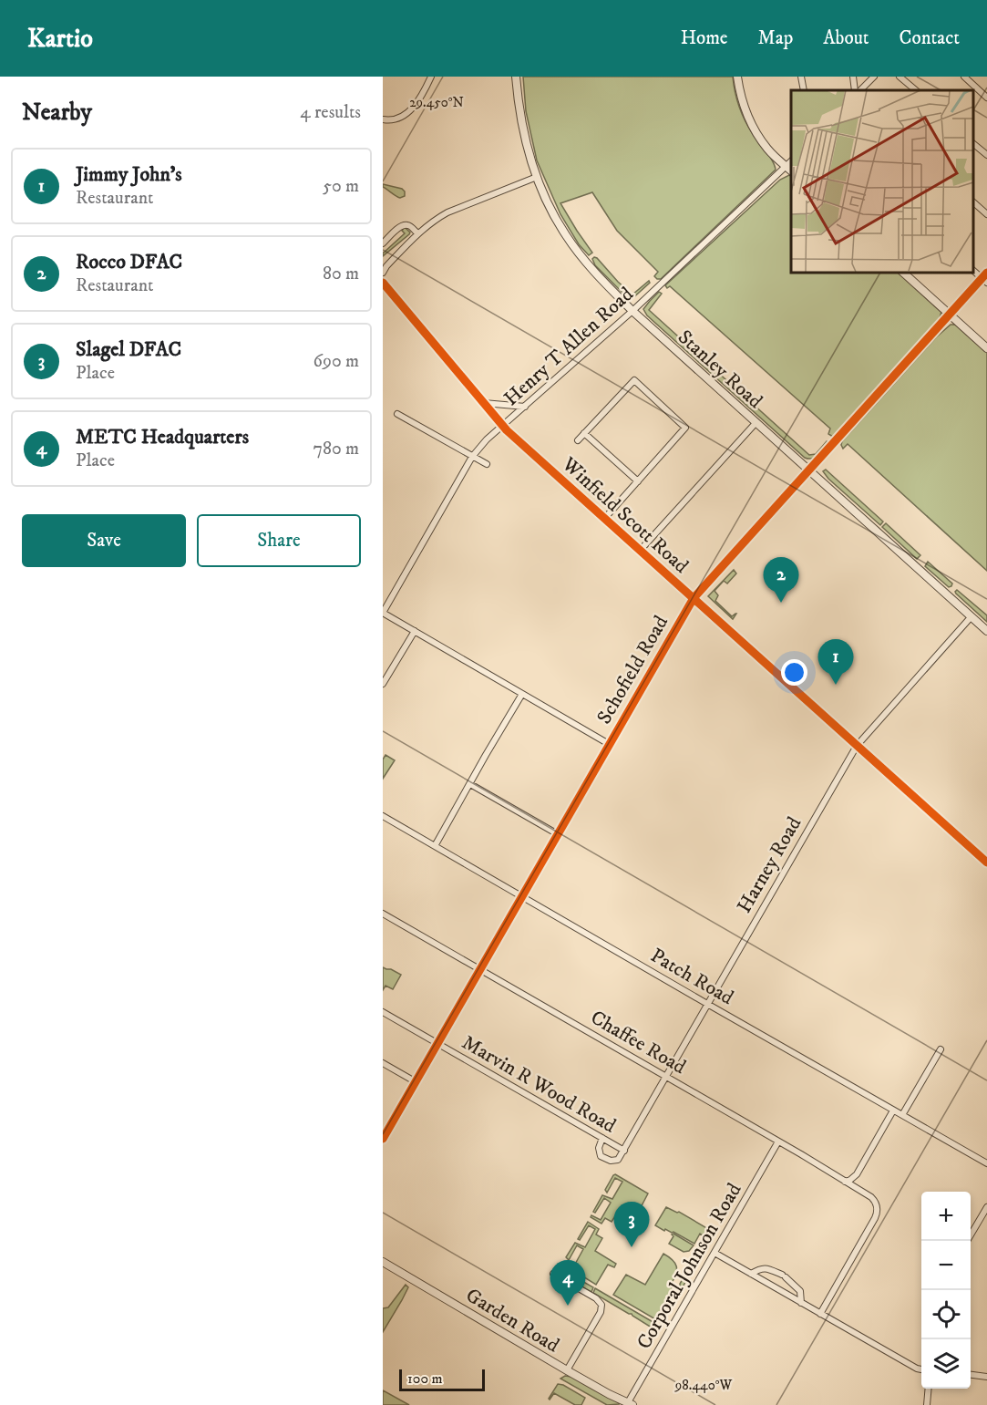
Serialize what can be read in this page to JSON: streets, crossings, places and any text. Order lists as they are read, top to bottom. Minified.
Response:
{"streets":{"street":["Henry T Allen Road","Stanley Road","Winfield Scott Road","Schofield Road","Harney Road","Patch Road","Chaffee Road","Marvin R Wood Road","Corporal Johnson Road","Garden Road"]},"crossings":[["Henry T Allen Road","Stanley Road"],["Henry T Allen Road","Winfield Scott Road"],["Stanley Road","Schofield Road"],["Stanley Road","Harney Road"],["Winfield Scott Road","Schofield Road"],["Winfield Scott Road","Harney Road"],["Schofield Road","Patch Road"],["Schofield Road","Chaffee Road"],["Schofield Road","Marvin R Wood Road"],["Harney Road","Patch Road"],["Harney Road","Chaffee Road"],["Harney Road","Marvin R Wood Road"],["Chaffee Road","Corporal Johnson Road"],["Corporal Johnson Road","Garden Road"]],"scale_bar":"100 m","page":{"header":"Kartio","nav":["Home","Map","About","Contact"],"heading":["Nearby","4 results"],"list":[{"mark":"1","name":"Jimmy John's","note":"Restaurant","value":"50 m"},{"mark":"2","name":"Rocco DFAC","note":"Restaurant","value":"80 m"},{"mark":"3","name":"Slagel DFAC","note":"Place","value":"690 m"},{"mark":"4","name":"METC Headquarters","note":"Place","value":"780 m"}],"buttons":["Save","Share"],"pins":["2","1","3","4"],"map_buttons":["+","−"],"scale":"100 m"},"coordinates":["29.450°N","98.440°W"]}
